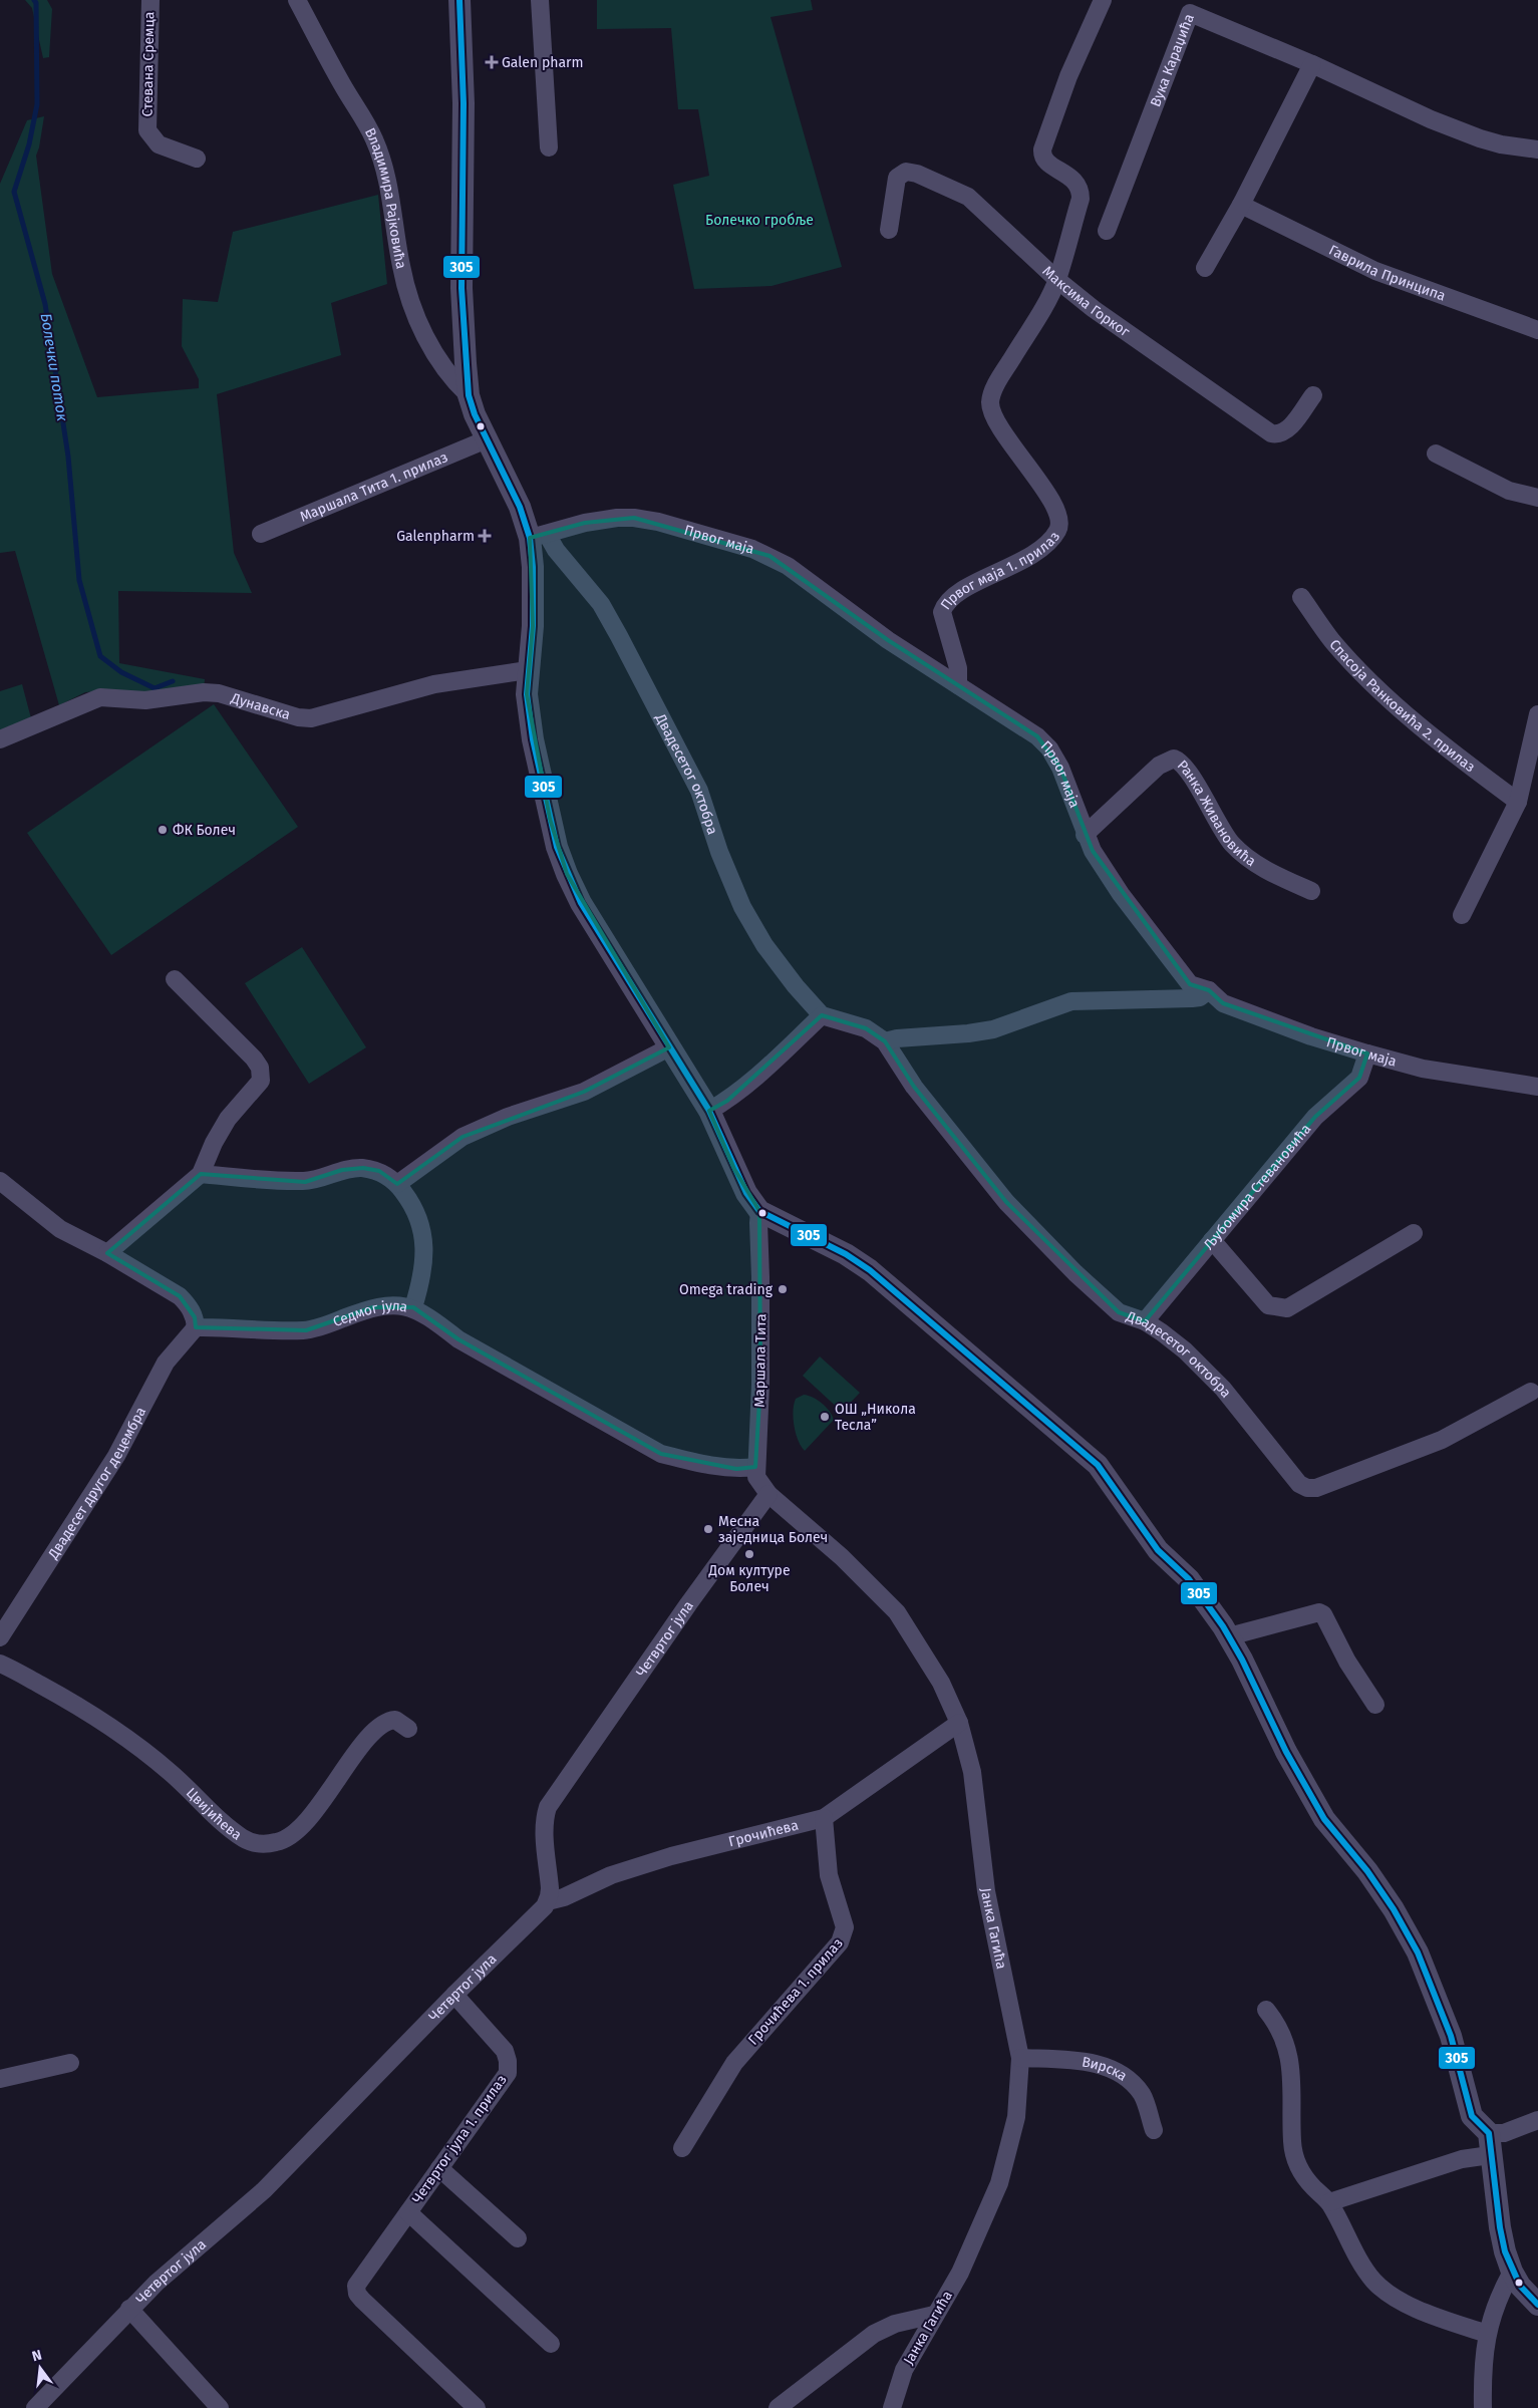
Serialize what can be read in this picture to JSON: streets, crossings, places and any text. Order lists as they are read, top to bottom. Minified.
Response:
{"streets":{"street":["Стевана Сремца","Вука Караџића","Владимира Рајковића","Гаврила Принципа","Максима Горког","Маршала Тита 1. прилаз","Првог маја","Првог маја 1. прилаз","Спасоја Ранковића 2. прилаз","Дунавска","Двадесетог октобра","Ранка Живановића","Љубомира Стевановића","Седмог јула","Маршала Тита","Двадесет другог децембра","Четвртог јула","Цвијићева","Грочићева","Јанка Гагића","Грочићева 1. прилаз","Вирска","Четвртог јула 1. прилаз"]},"crossings":[["Максима Горког","Првог маја 1. прилаз"],["Првог маја","Првог маја 1. прилаз"],["Првог маја","Двадесетог октобра"],["Првог маја","Ранка Живановића"],["Првог маја","Љубомира Стевановића"],["Двадесетог октобра","Љубомира Стевановића"],["Седмог јула","Маршала Тита"],["Седмог јула","Двадесет другог децембра"],["Маршала Тита","Четвртог јула"],["Маршала Тита","Јанка Гагића"],["Четвртог јула","Грочићева"],["Четвртог јула","Јанка Гагића"],["Четвртог јула","Четвртог јула 1. прилаз"],["Грочићева","Јанка Гагића"],["Грочићева","Грочићева 1. прилаз"],["Јанка Гагића","Вирска"]],"water":["Болечки поток"],"parks":["Болечко гробље"],"places":{"health":["Galen pharm","Galenpharm"],"other":["ФК Болеч","Omega trading","ОШ „Никола Тесла”","Месна заједница Болеч","Дом културе Болеч"]},"lines":["transit line 305"],"north":"top"}
